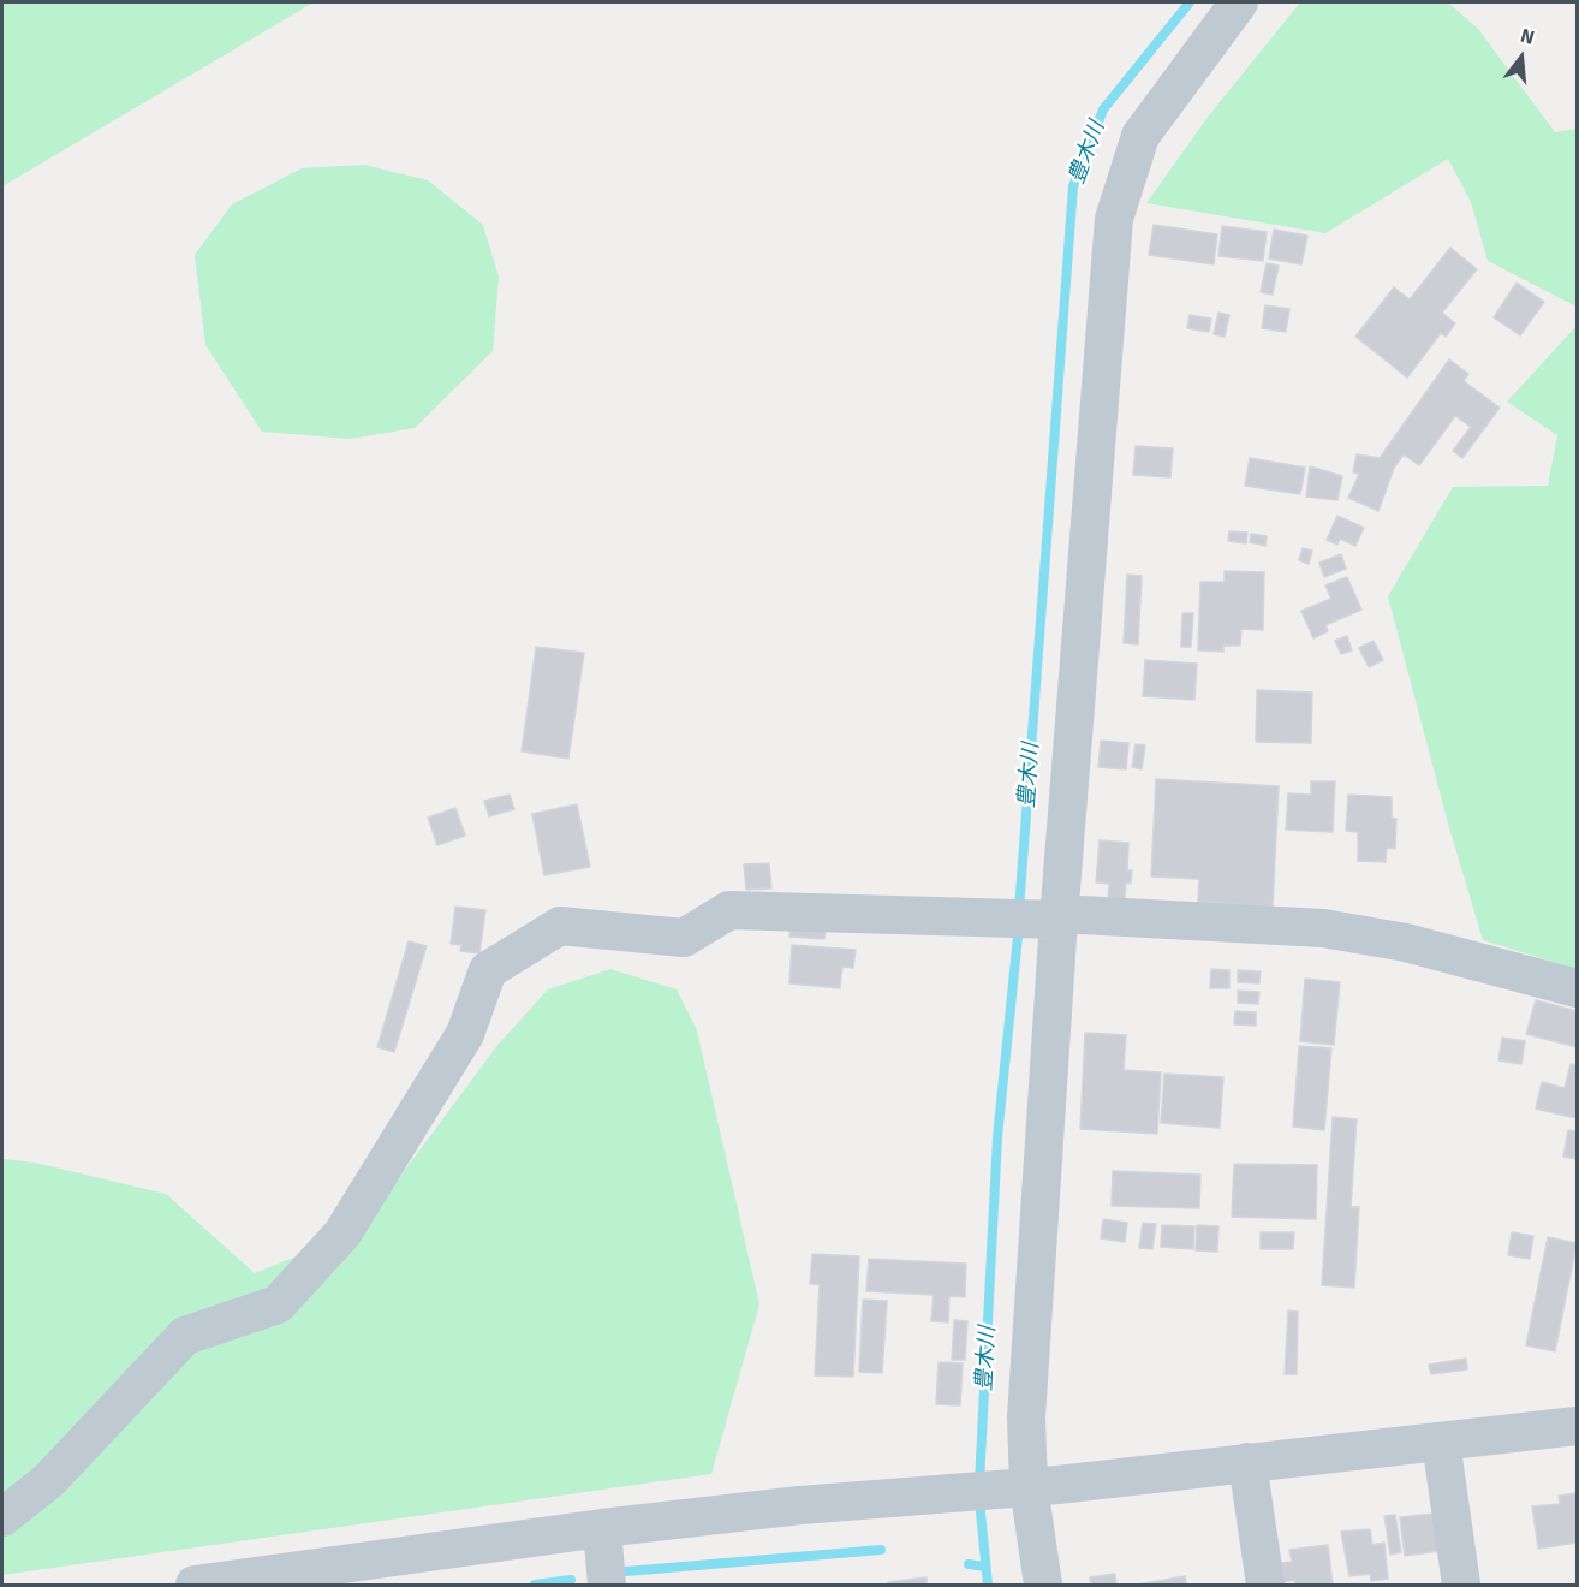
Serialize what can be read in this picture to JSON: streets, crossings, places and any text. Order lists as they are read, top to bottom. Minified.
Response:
{"water":["豊木川"],"north":"top"}
